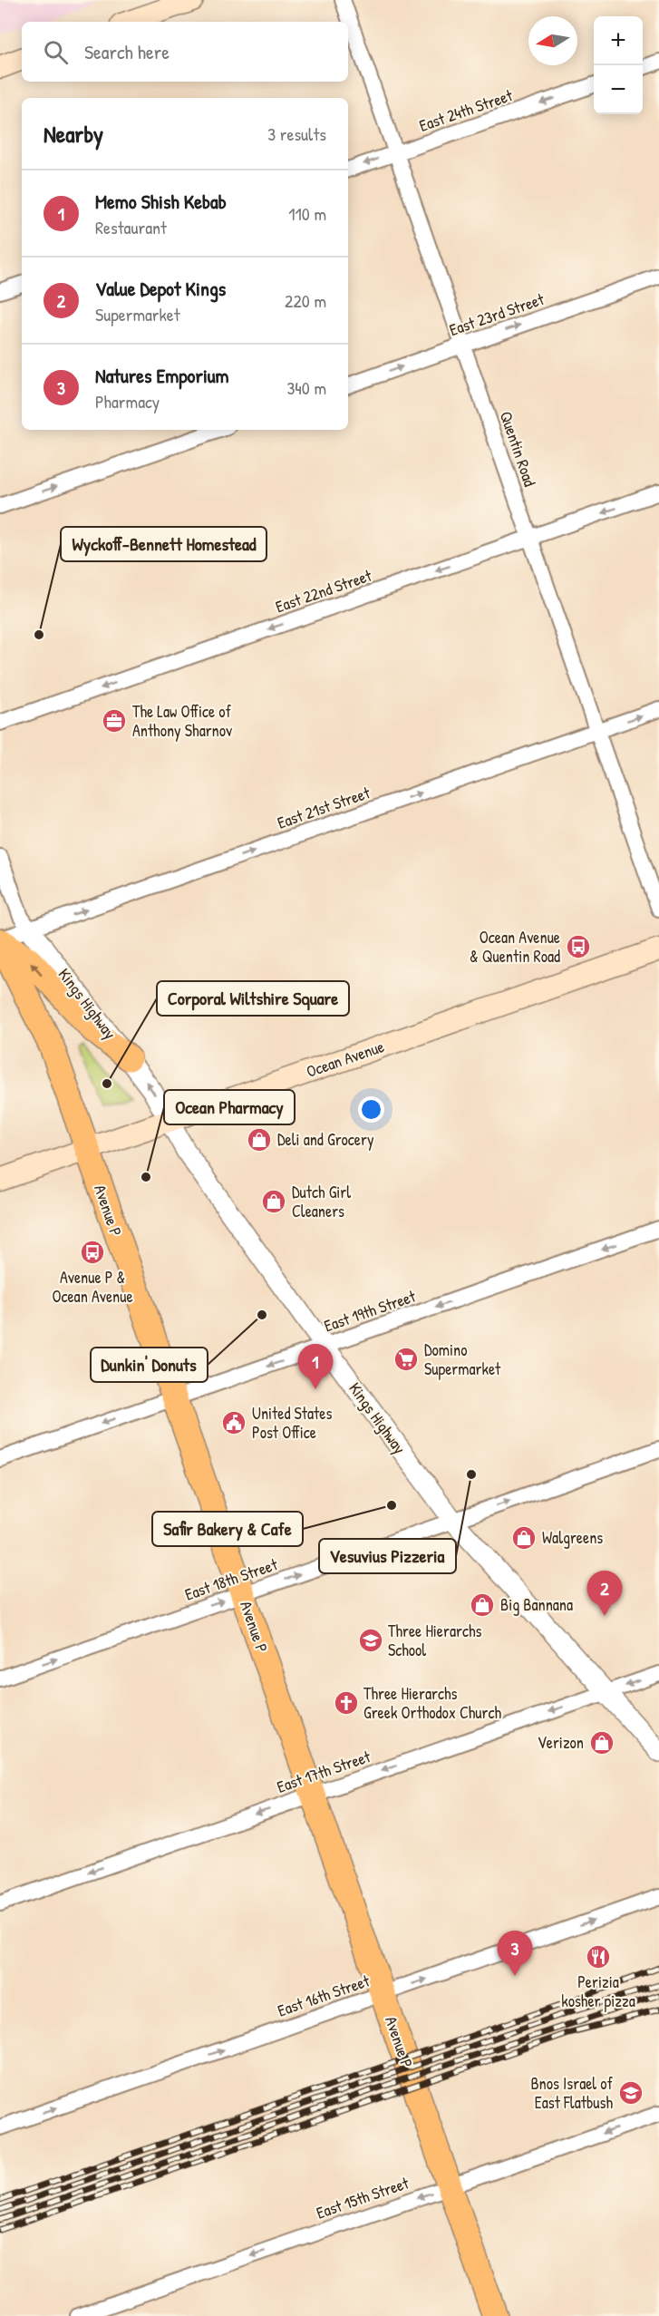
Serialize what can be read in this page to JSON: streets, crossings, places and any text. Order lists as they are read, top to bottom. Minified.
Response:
{"streets":{"main road":["Ocean Avenue","Avenue P"],"street":["East 24th Street","East 23rd Street","Quentin Road","East 22nd Street","East 21st Street","Kings Highway","East 19th Street","East 18th Street","East 17th Street","East 16th Street","East 15th Street"]},"crossings":[["East 24th Street","Quentin Road"],["East 23rd Street","Quentin Road"],["Quentin Road","East 22nd Street"],["Quentin Road","East 21st Street"],["East 21st Street","Kings Highway"],["East 21st Street","Avenue P"],["Kings Highway","Ocean Avenue"],["Kings Highway","East 19th Street"],["Kings Highway","East 18th Street"],["Kings Highway","East 17th Street"],["Ocean Avenue","Avenue P"],["Avenue P","East 19th Street"],["Avenue P","East 18th Street"],["Avenue P","East 17th Street"],["Avenue P","East 16th Street"],["Avenue P","East 15th Street"]],"one_way":["East 24th Street","East 23rd Street","East 22nd Street","East 21st Street","East 19th Street","East 18th Street","East 17th Street","East 16th Street","East 15th Street"],"places":{"other":["Wyckoff-Bennett Homestead","Corporal Wiltshire Square","Ocean Pharmacy","Dunkin' Donuts","Vesuvius Pizzeria","Safir Bakery & Cafe"],"office":["The Law Office of Anthony Sharnov"],"bus stop":["Ocean Avenue & Quentin Road","Avenue P & Ocean Avenue"],"shop":["Deli and Grocery","Dutch Girl Cleaners","Walgreens","Big Bannana","Verizon"],"supermarket":["Domino Supermarket"],"public building":["United States Post Office"],"school or university":["Three Hierarchs School","Bnos Israel of East Flatbush"],"church":["Three Hierarchs Greek Orthodox Church"],"restaurant":["Perizia kosher pizza"]},"north":"left","page":{"map_buttons":["+","−"],"search":"Search here","heading":["Nearby","3 results"],"list":[{"mark":"1","name":"Memo Shish Kebab","note":"Restaurant","value":"110 m"},{"mark":"2","name":"Value Depot Kings","note":"Supermarket","value":"220 m"},{"mark":"3","name":"Natures Emporium","note":"Pharmacy","value":"340 m"}],"pins":["1","2","3"]}}
